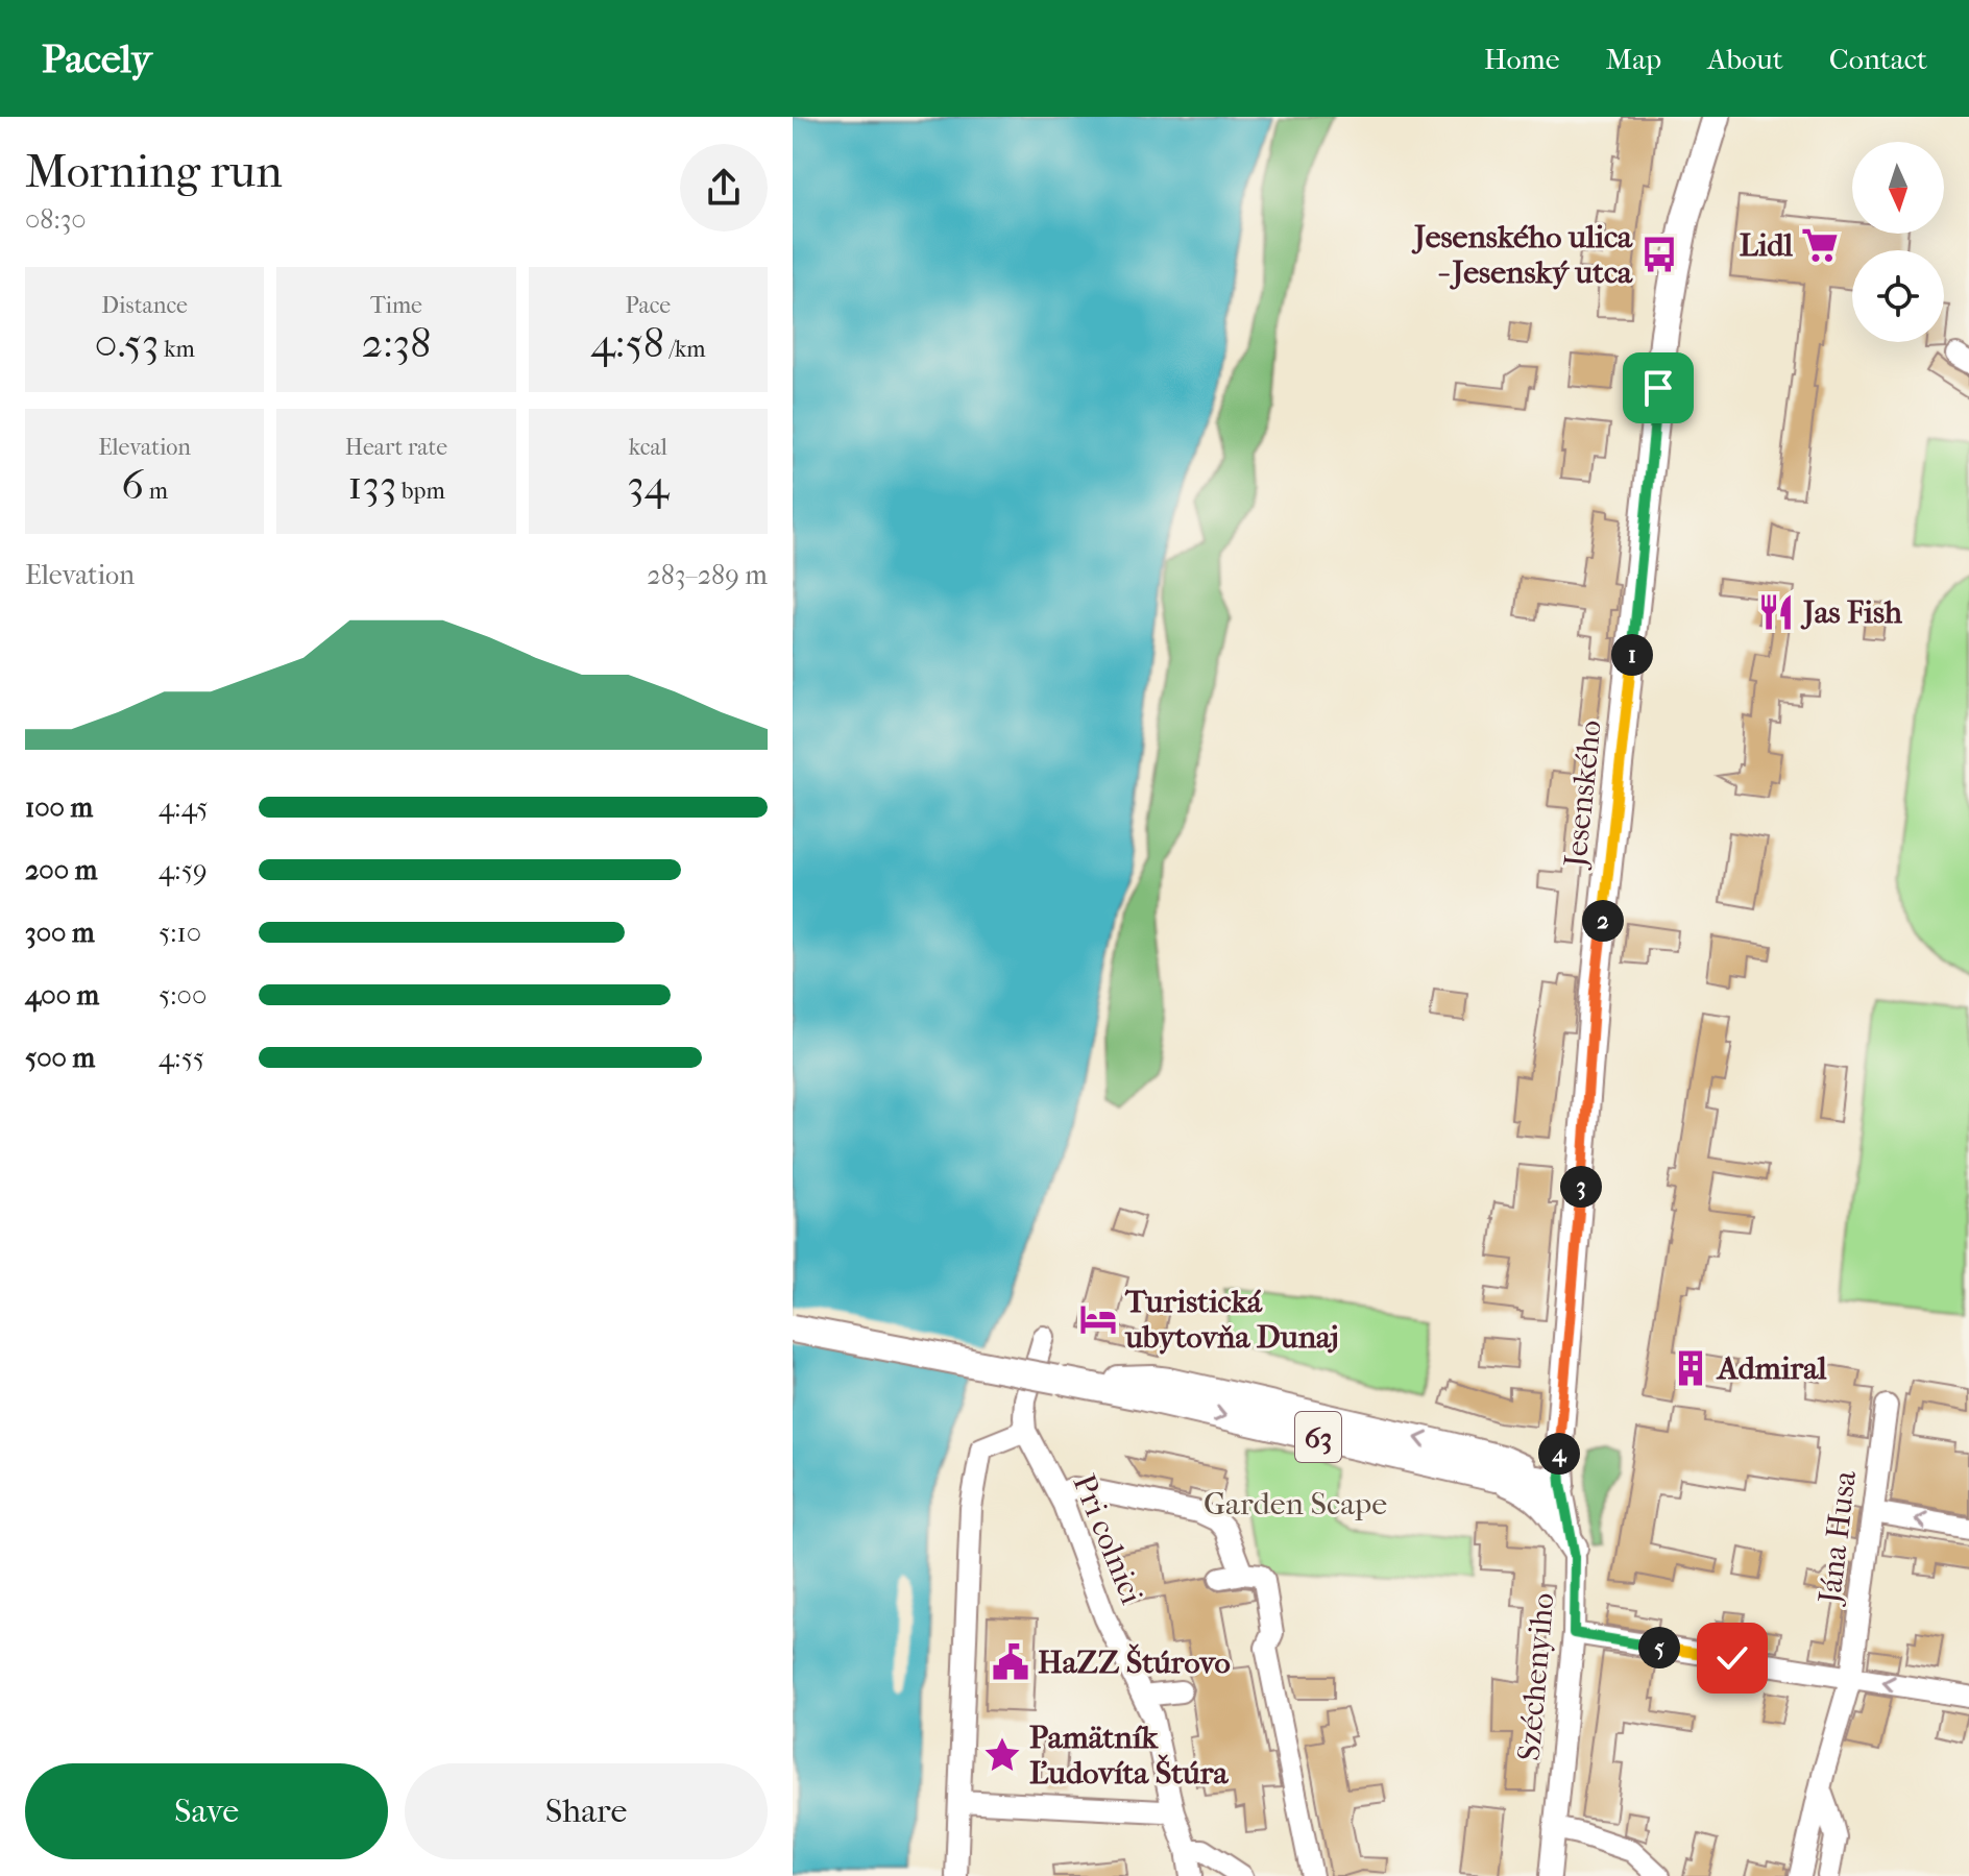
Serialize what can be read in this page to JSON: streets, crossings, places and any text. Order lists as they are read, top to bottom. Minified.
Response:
{"streets":{"main road":["Jesenského","63"],"street":["Jána Husa","Pri colnici","Széchenyiho"]},"crossings":[["Jesenského","63"],["Jesenského","Széchenyiho"],["63","Széchenyiho"]],"parks":["Garden Scape"],"places":{"supermarket":["Lidl"],"bus stop":["Jesenského ulica - Jesenský utca"],"restaurant":["Jas Fish"],"hotel":["Turistická ubytovňa Dunaj"],"building":["Admiral"],"public building":["HaZZ Štúrovo"],"place":["Pamätník Ľudovíta Štúra"]},"north":"bottom","page":{"header":"Pacely","nav":["Home","Map","About","Contact"],"heading":["Morning run","08:30"],"stats":[["Distance","0.53 km"],["Time","2:38"],["Pace","4:58 /km"],["Elevation","6 m"],["Heart rate","133 bpm"],["kcal","34"]],"chart":["Elevation","283–289 m"],"pins":["1","2","3","4","5"],"list":[{"name":"100 m","note":"4:45"},{"name":"200 m","note":"4:59"},{"name":"300 m","note":"5:10"},{"name":"400 m","note":"5:00"},{"name":"500 m","note":"4:55"}],"buttons":["Save","Share"]}}
